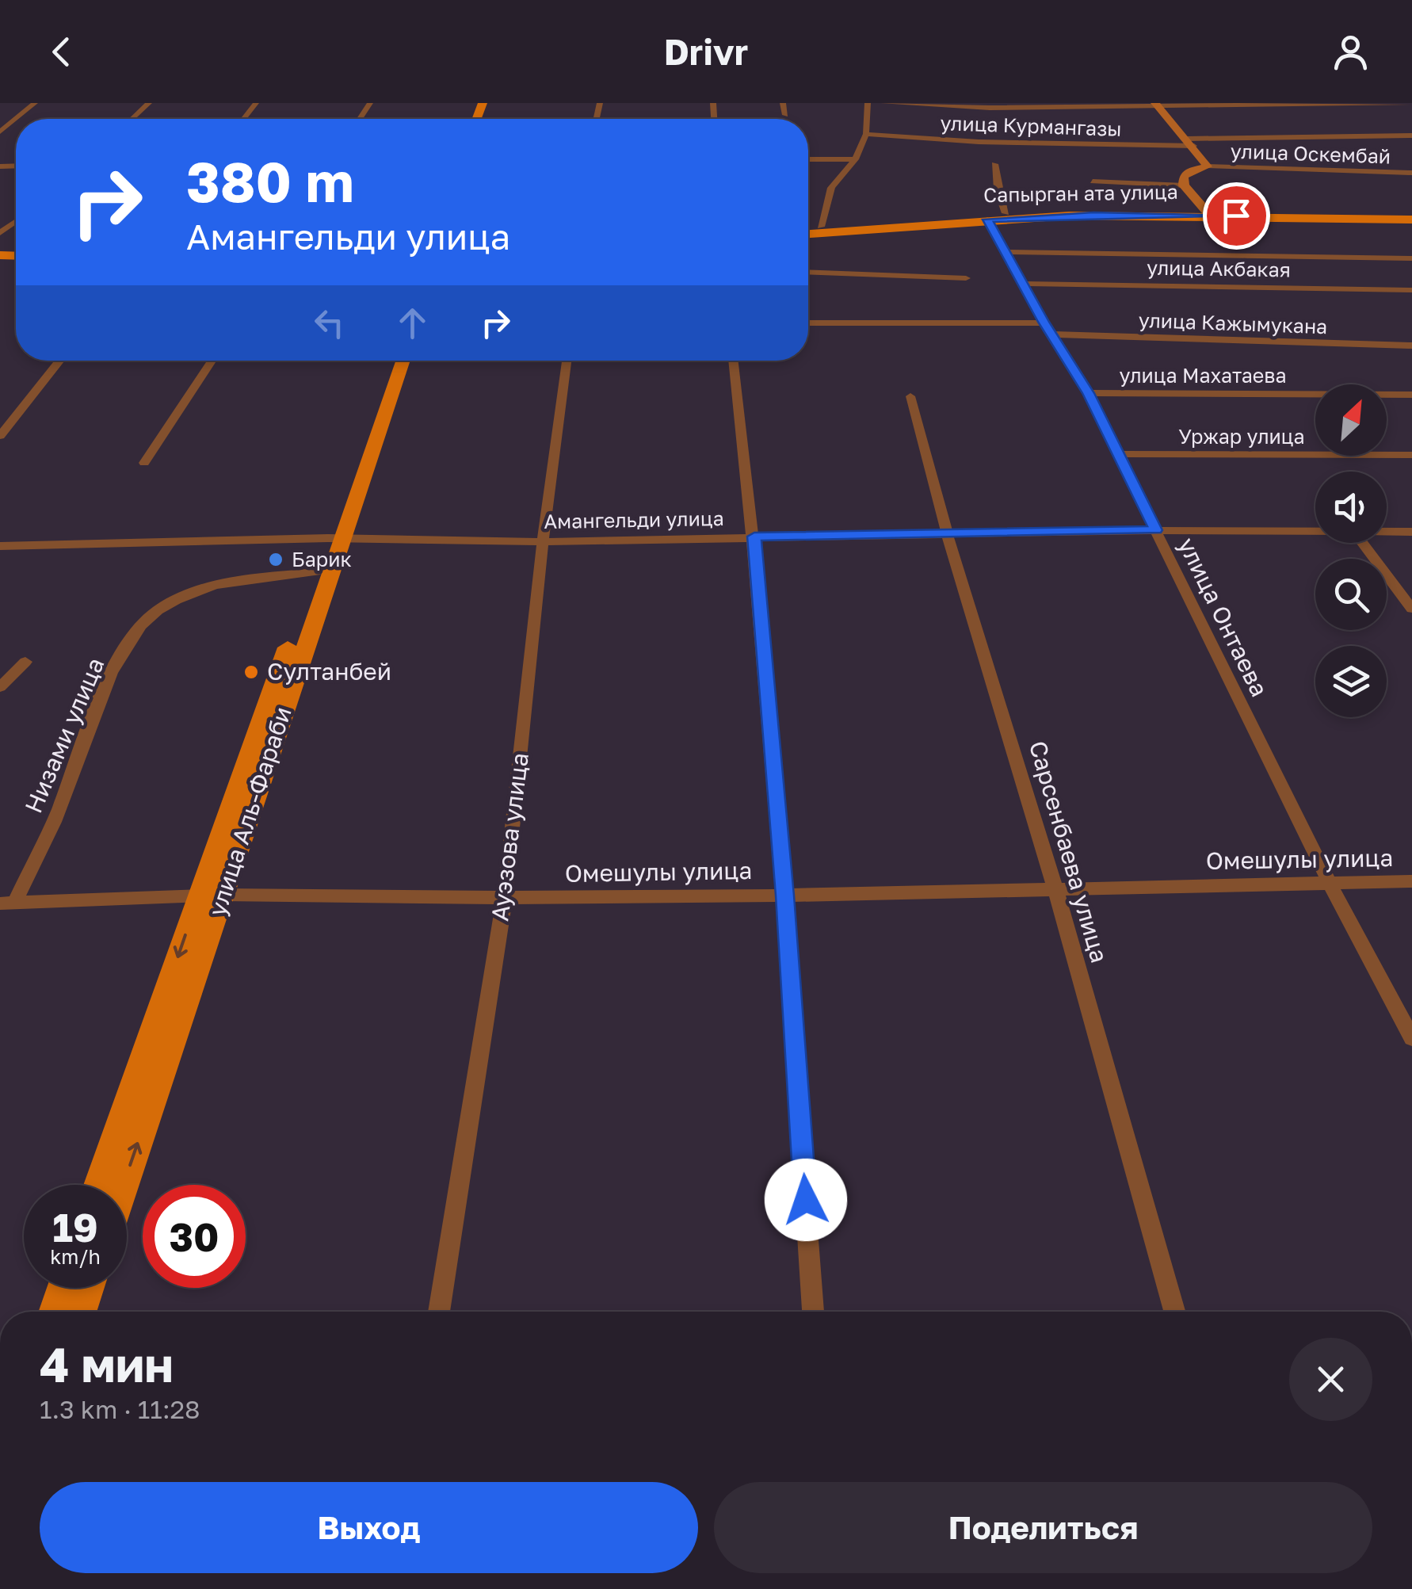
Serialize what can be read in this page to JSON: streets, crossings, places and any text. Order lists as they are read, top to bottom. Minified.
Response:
{"streets":{"main road":["Сапырган ата улица","улица Аль-Фараби"],"street":["улица Курмангазы","улица Оскембай","улица Акбакая","улица Кажымукана","улица Махатаева","Уржар улица","Амангельди улица","улица Онтаева","Низами улица","Ауэзова улица","Сарсенбаева улица","Омешулы улица"]},"crossings":[["Сапырган ата улица","улица Онтаева"],["улица Акбакая","улица Онтаева"],["улица Кажымукана","улица Онтаева"],["улица Махатаева","улица Онтаева"],["Уржар улица","улица Онтаева"],["Амангельди улица","улица Онтаева"],["Амангельди улица","улица Аль-Фараби"],["Амангельди улица","Ауэзова улица"],["Амангельди улица","Сарсенбаева улица"],["улица Онтаева","Омешулы улица"],["Низами улица","улица Аль-Фараби"],["Низами улица","Омешулы улица"],["улица Аль-Фараби","Омешулы улица"],["Ауэзова улица","Омешулы улица"],["Сарсенбаева улица","Омешулы улица"]],"places":["Барик","Султанбей"],"north":"top right","page":{"header":"Drivr","turn":["380 m","Амангельди улица"],"speed":"19 km/h","limit":"30","heading":["4 мин","1.3 km · 11:28"],"buttons":["Выход","Поделиться"]}}
